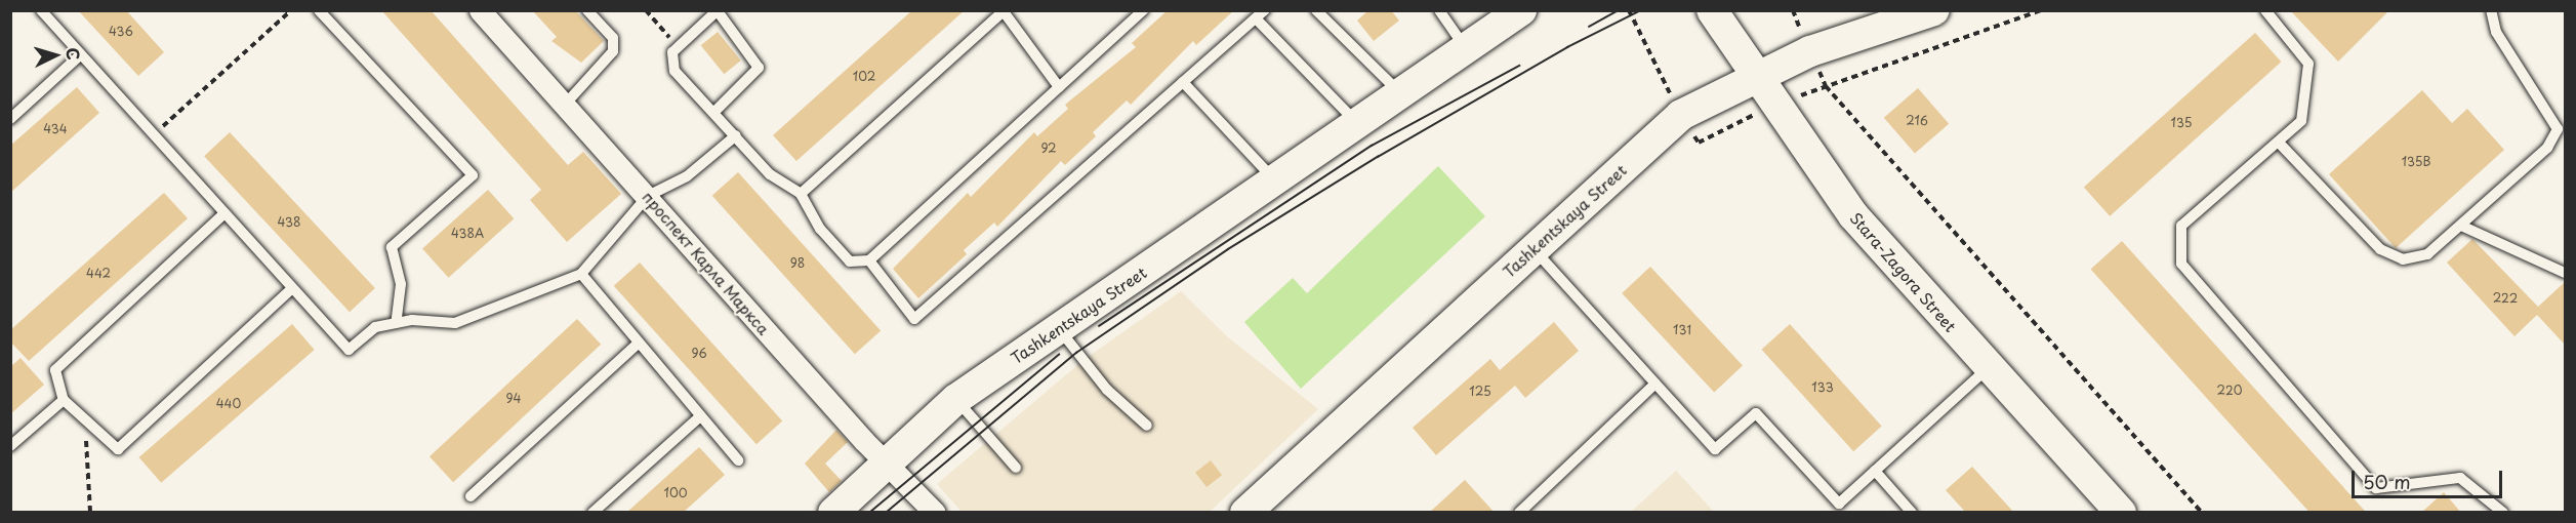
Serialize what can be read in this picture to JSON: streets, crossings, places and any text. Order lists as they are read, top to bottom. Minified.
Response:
{"streets":{"main road":["Tashkentskaya Street","Stara-Zagora Street"],"street":["проспект Карла Маркса"]},"crossings":[["Tashkentskaya Street","проспект Карла Маркса"],["Tashkentskaya Street","Stara-Zagora Street"]],"house_numbers":["436","102","216","135","434","92","135В","438","438А","98","442","222","131","96","133","220","125","94","440","100"],"scale_bar":"50 m","north":"right"}
